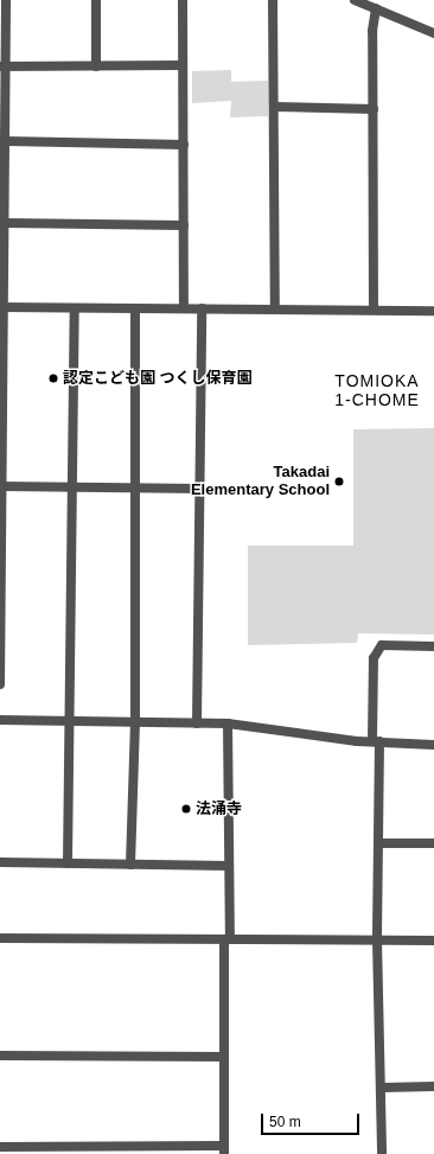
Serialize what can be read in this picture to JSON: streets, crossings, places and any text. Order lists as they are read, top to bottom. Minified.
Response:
{"districts":["TOMIOKA 1-CHOME"],"places":["認定こども園 つくし保育園","Takadai Elementary School","法涌寺"],"scale_bar":"50 m"}
